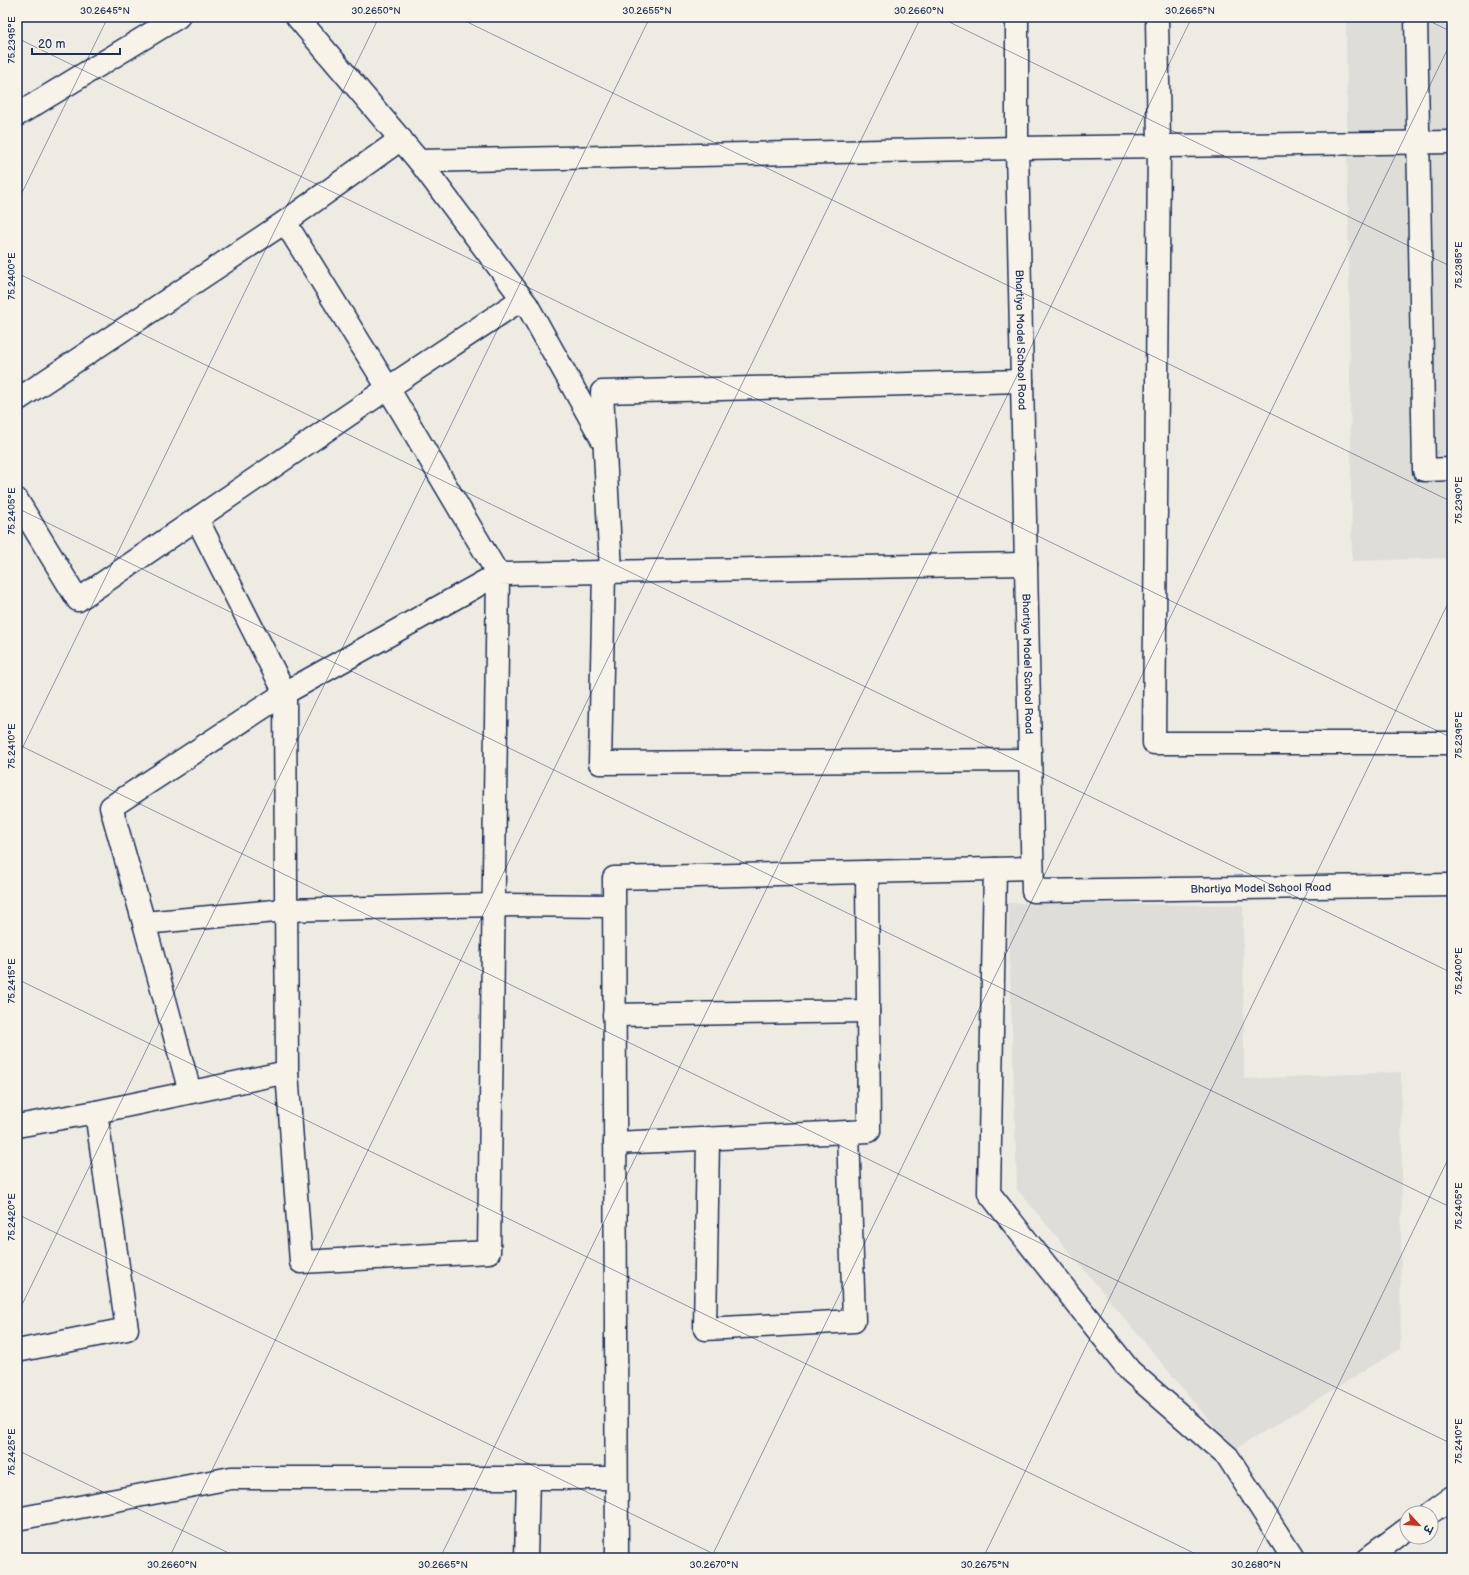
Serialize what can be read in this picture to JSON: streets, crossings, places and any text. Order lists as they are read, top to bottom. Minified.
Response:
{"streets":{"street":["Bhartiya Model School Road"]},"scale_bar":"20 m","north":"bottom right","coordinates":["30.2645°N","30.2650°N","30.2655°N","30.2660°N","30.2665°N","75.2395°E","75.2385°E","75.2400°E","75.2390°E","75.2405°E","75.2410°E","75.2415°E","75.2420°E","75.2425°E","30.2670°N","30.2675°N","30.2680°N"]}
